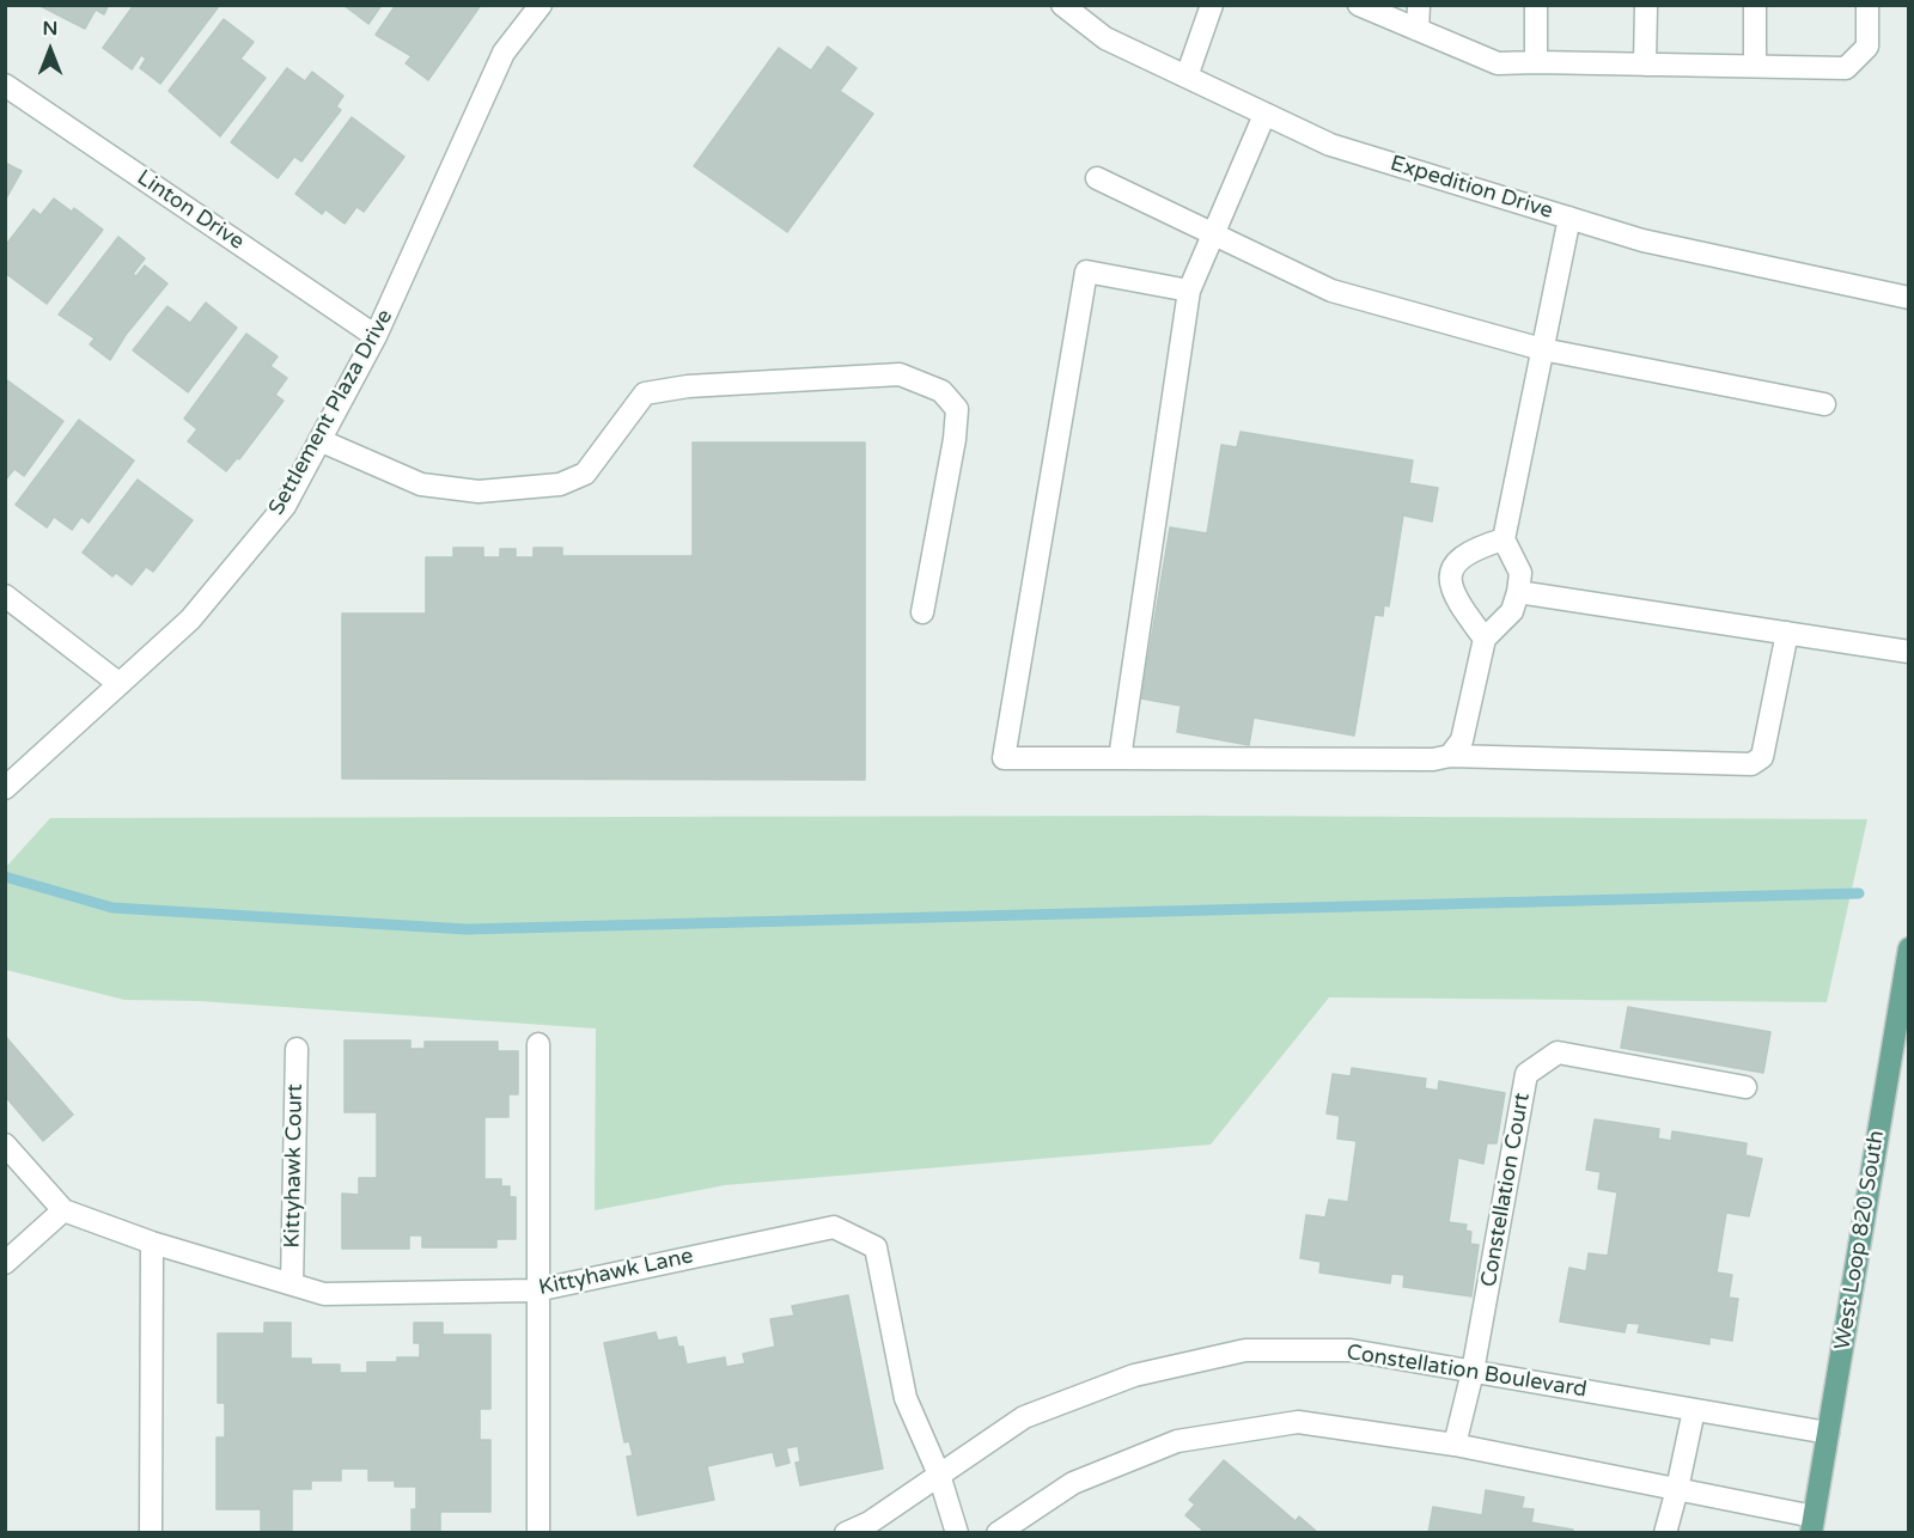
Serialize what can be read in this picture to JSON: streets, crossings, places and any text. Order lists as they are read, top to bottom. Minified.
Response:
{"streets":{"main road":["West Loop 820 South"],"street":["Expedition Drive","Linton Drive","Settlement Plaza Drive","Kittyhawk Court","Constellation Court","Kittyhawk Lane","Constellation Boulevard"]},"crossings":[["Linton Drive","Settlement Plaza Drive"],["Kittyhawk Court","Kittyhawk Lane"],["Constellation Court","Constellation Boulevard"],["West Loop 820 South","Constellation Boulevard"],["Kittyhawk Lane","Constellation Boulevard"]],"north":"top"}
